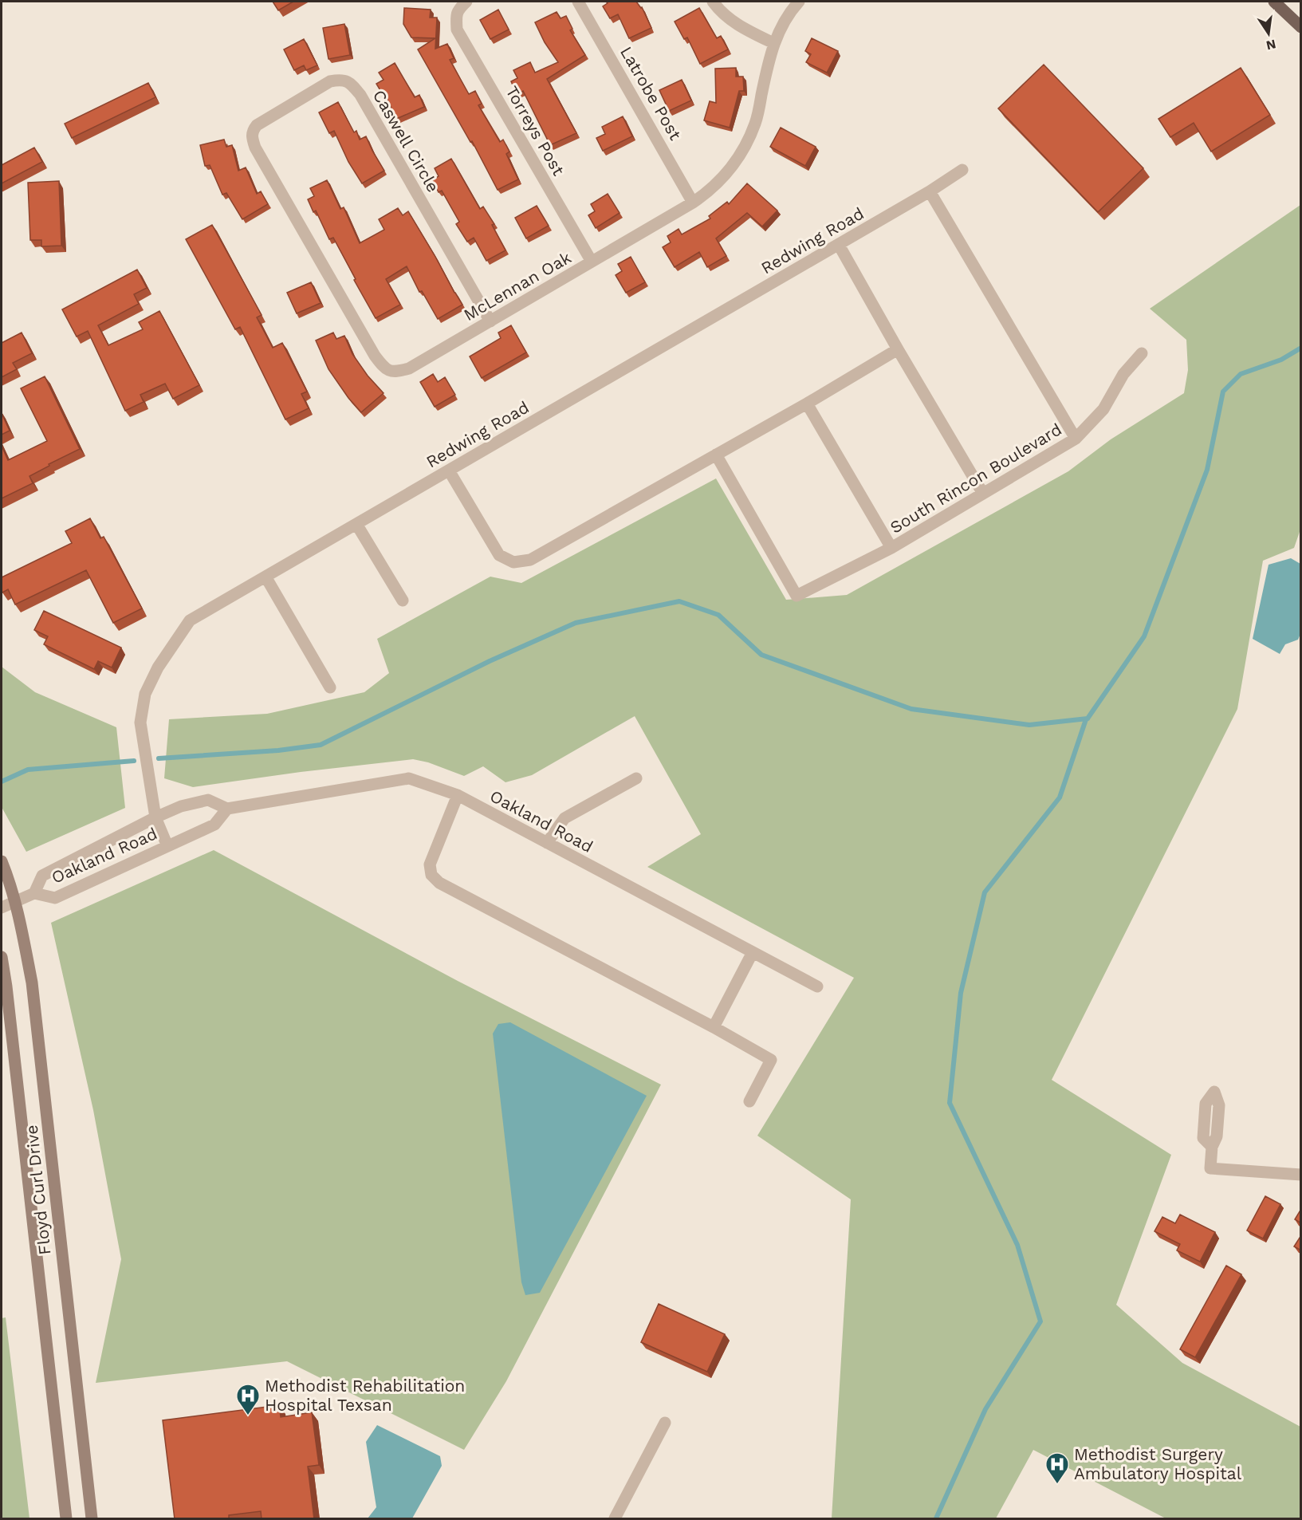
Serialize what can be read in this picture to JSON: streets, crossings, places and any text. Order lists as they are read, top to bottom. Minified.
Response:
{"streets":{"street":["Latrobe Post","Torreys Post","Caswell Circle","Redwing Road","McLennan Oak","South Rincon Boulevard","Oakland Road","Floyd Curl Drive"]},"crossings":[["Latrobe Post","McLennan Oak"],["Torreys Post","McLennan Oak"],["Caswell Circle","McLennan Oak"],["Redwing Road","Oakland Road"]],"places":{"hospital":["Methodist Rehabilitation Hospital Texsan","Methodist Surgery Ambulatory Hospital"]},"north":"bottom"}
